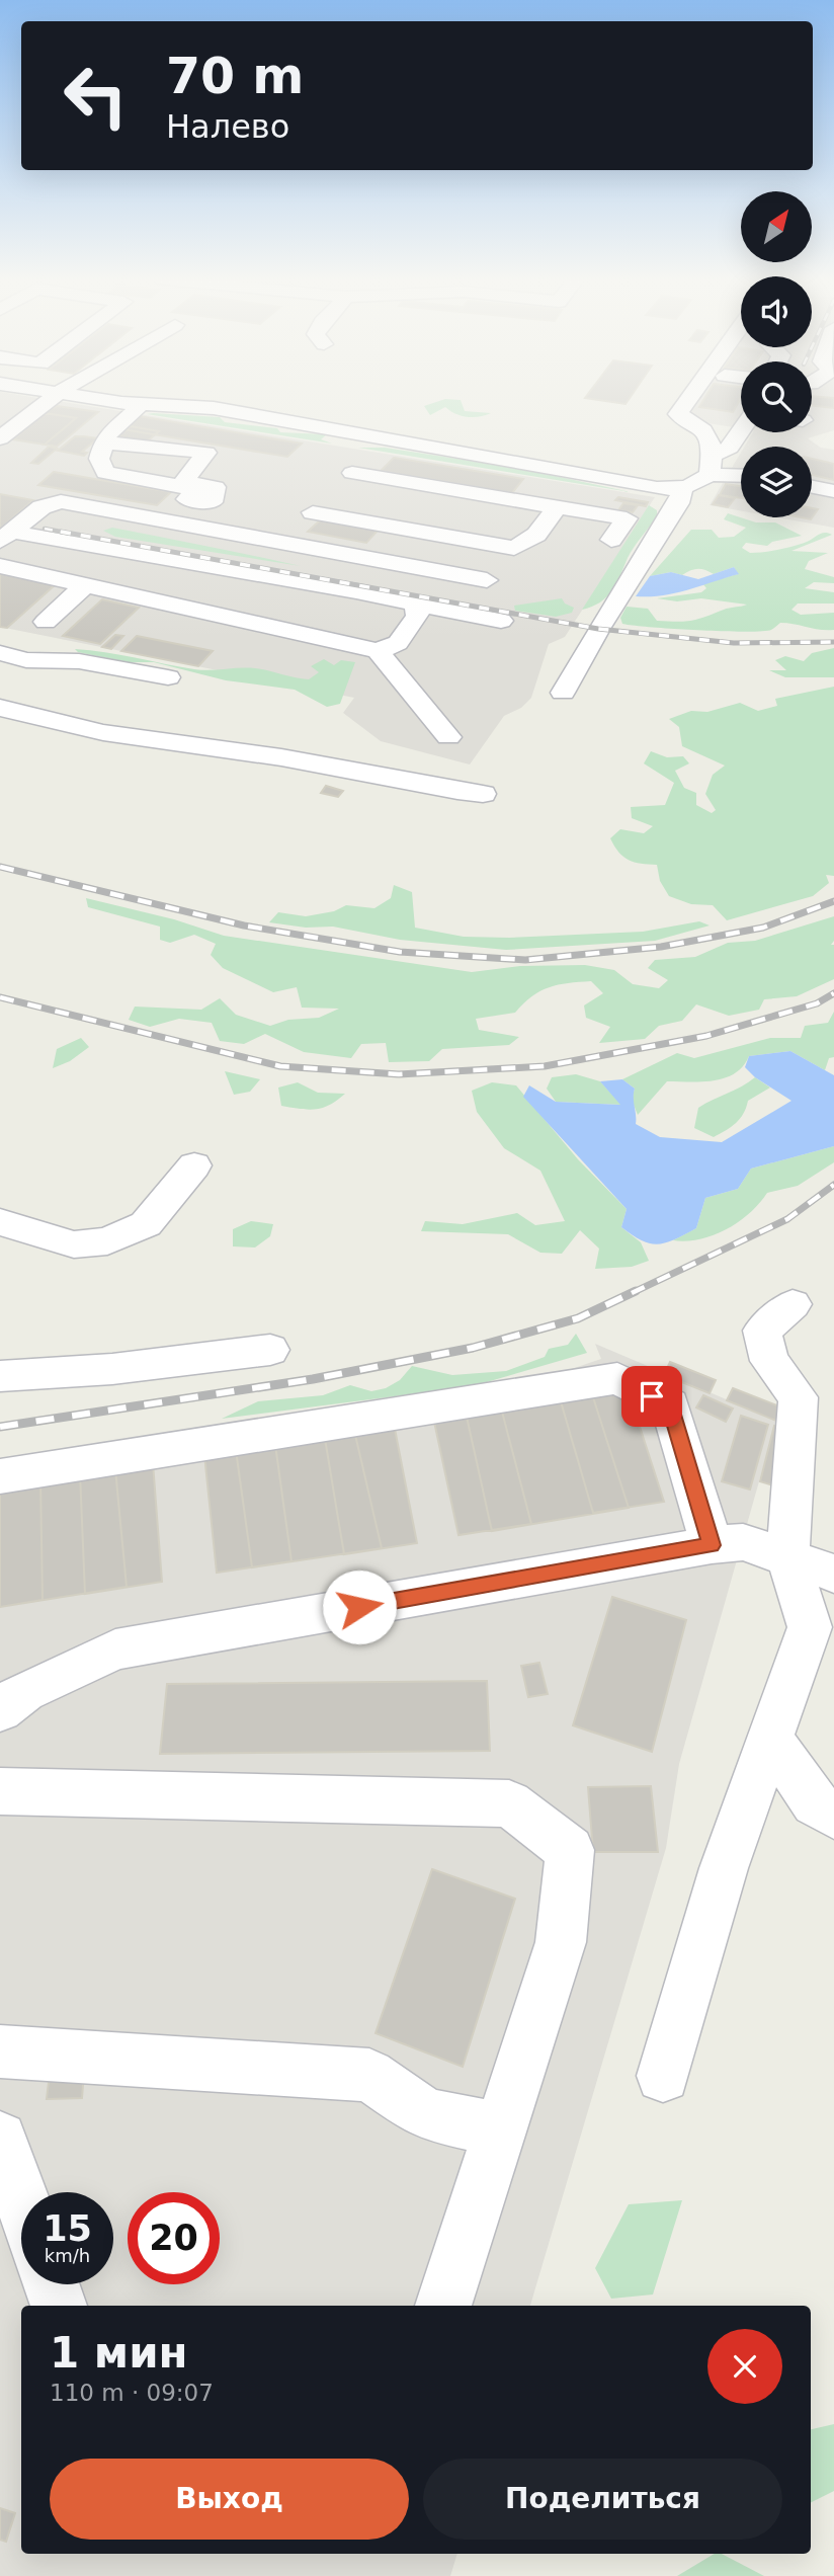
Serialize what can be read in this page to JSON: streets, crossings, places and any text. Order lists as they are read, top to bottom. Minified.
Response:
{"north":"top right","page":{"turn":["70 m","Налево"],"speed":"15 km/h","limit":"20","heading":["1 мин","110 m · 09:07"],"buttons":["Выход","Поделиться"]}}
